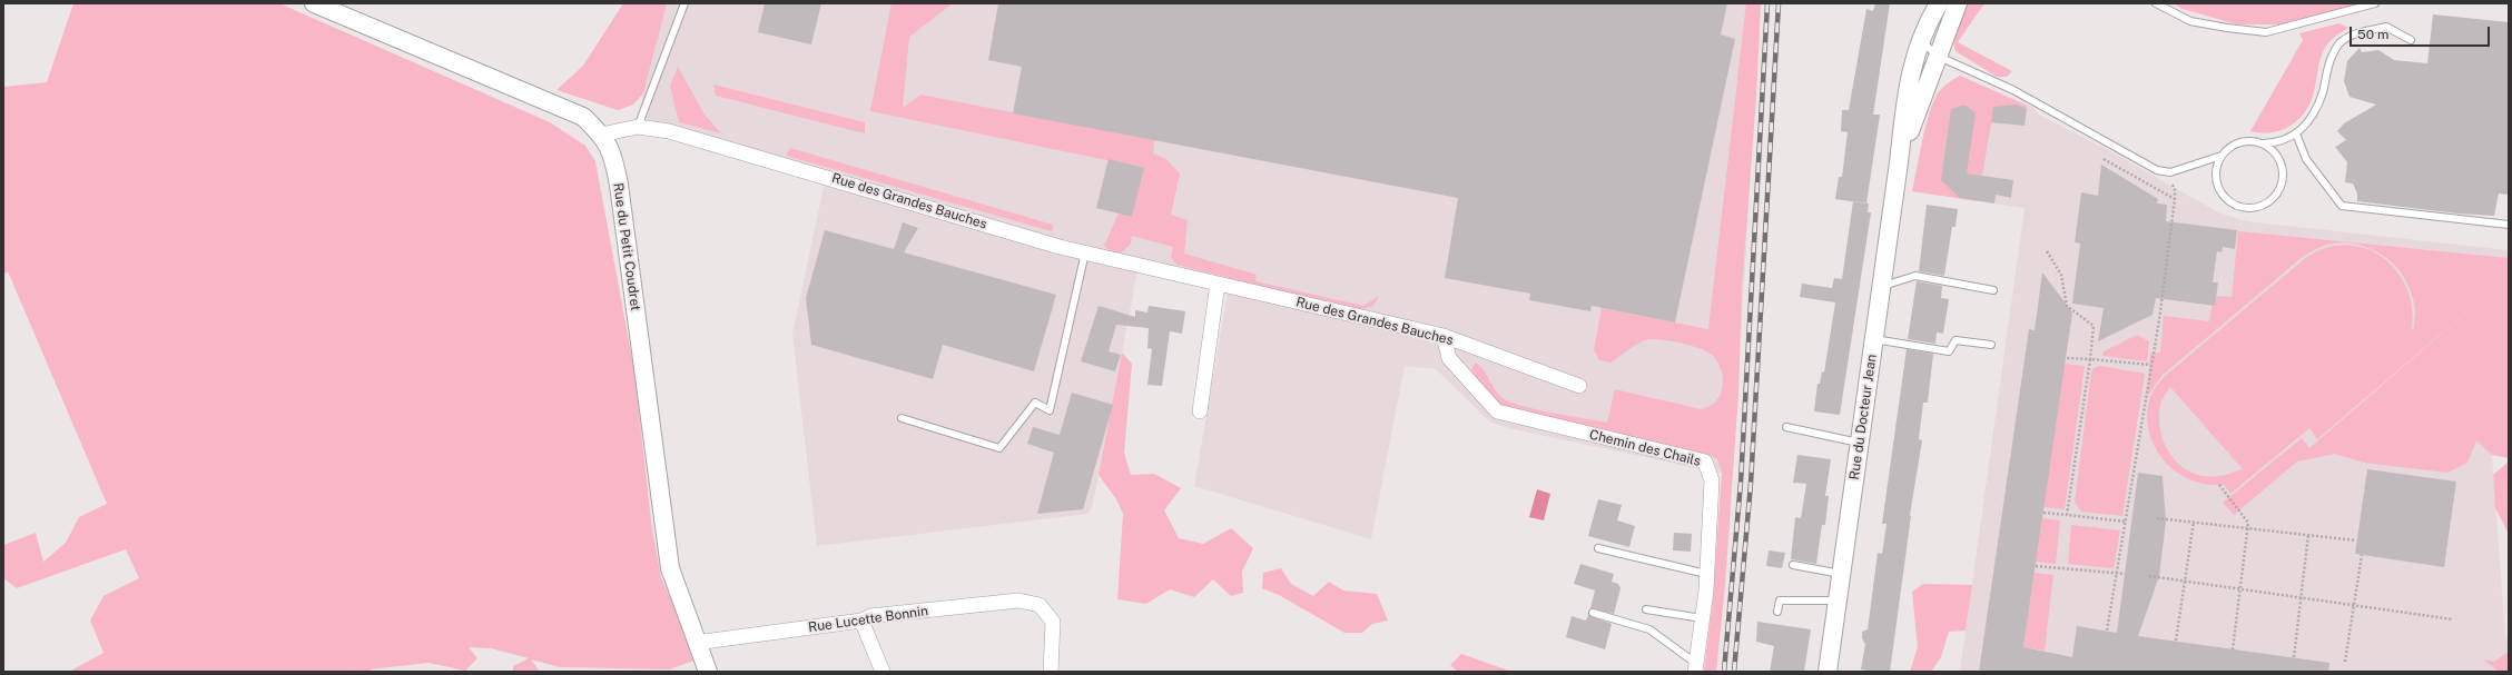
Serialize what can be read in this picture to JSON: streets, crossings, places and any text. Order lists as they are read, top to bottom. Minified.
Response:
{"streets":{"street":["Rue des Grandes Bauches","Rue du Petit Coudret","Rue du Docteur Jean","Chemin des Chails","Rue Lucette Bonnin"]},"crossings":[["Rue des Grandes Bauches","Rue du Petit Coudret"],["Rue des Grandes Bauches","Chemin des Chails"],["Rue du Petit Coudret","Rue Lucette Bonnin"]],"scale_bar":"50 m"}
